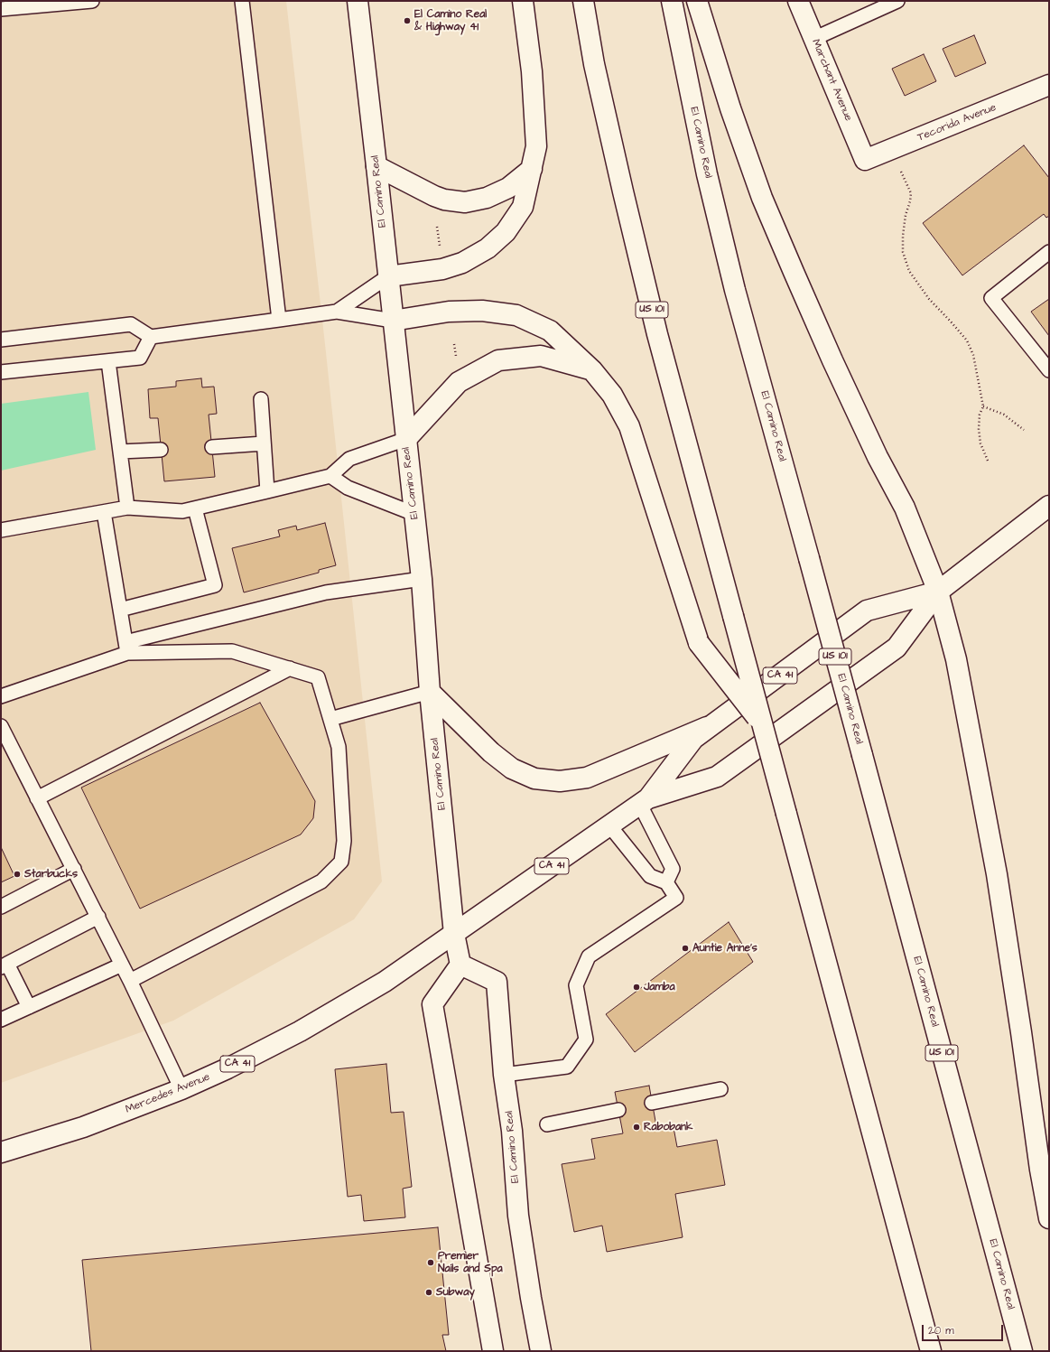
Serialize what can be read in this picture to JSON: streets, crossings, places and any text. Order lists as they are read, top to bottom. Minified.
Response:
{"streets":{"main road":["Marchant Avenue","Tecorida Avenue","El Camino Real","US 101","CA 41","Mercedes Avenue"]},"crossings":[["Marchant Avenue","Tecorida Avenue"],["El Camino Real","CA 41"],["El Camino Real","Mercedes Avenue"],["CA 41","Mercedes Avenue"]],"places":["El Camino Real & Highway 41","Starbucks","Auntie Anne's","Jamba","Rabobank","Premier Nails and Spa","Subway"],"scale_bar":"20 m"}
